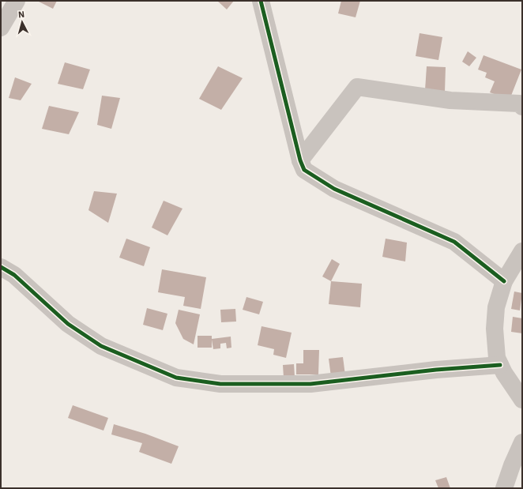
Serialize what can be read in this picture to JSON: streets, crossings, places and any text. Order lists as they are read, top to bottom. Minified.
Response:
{"north":"top"}
